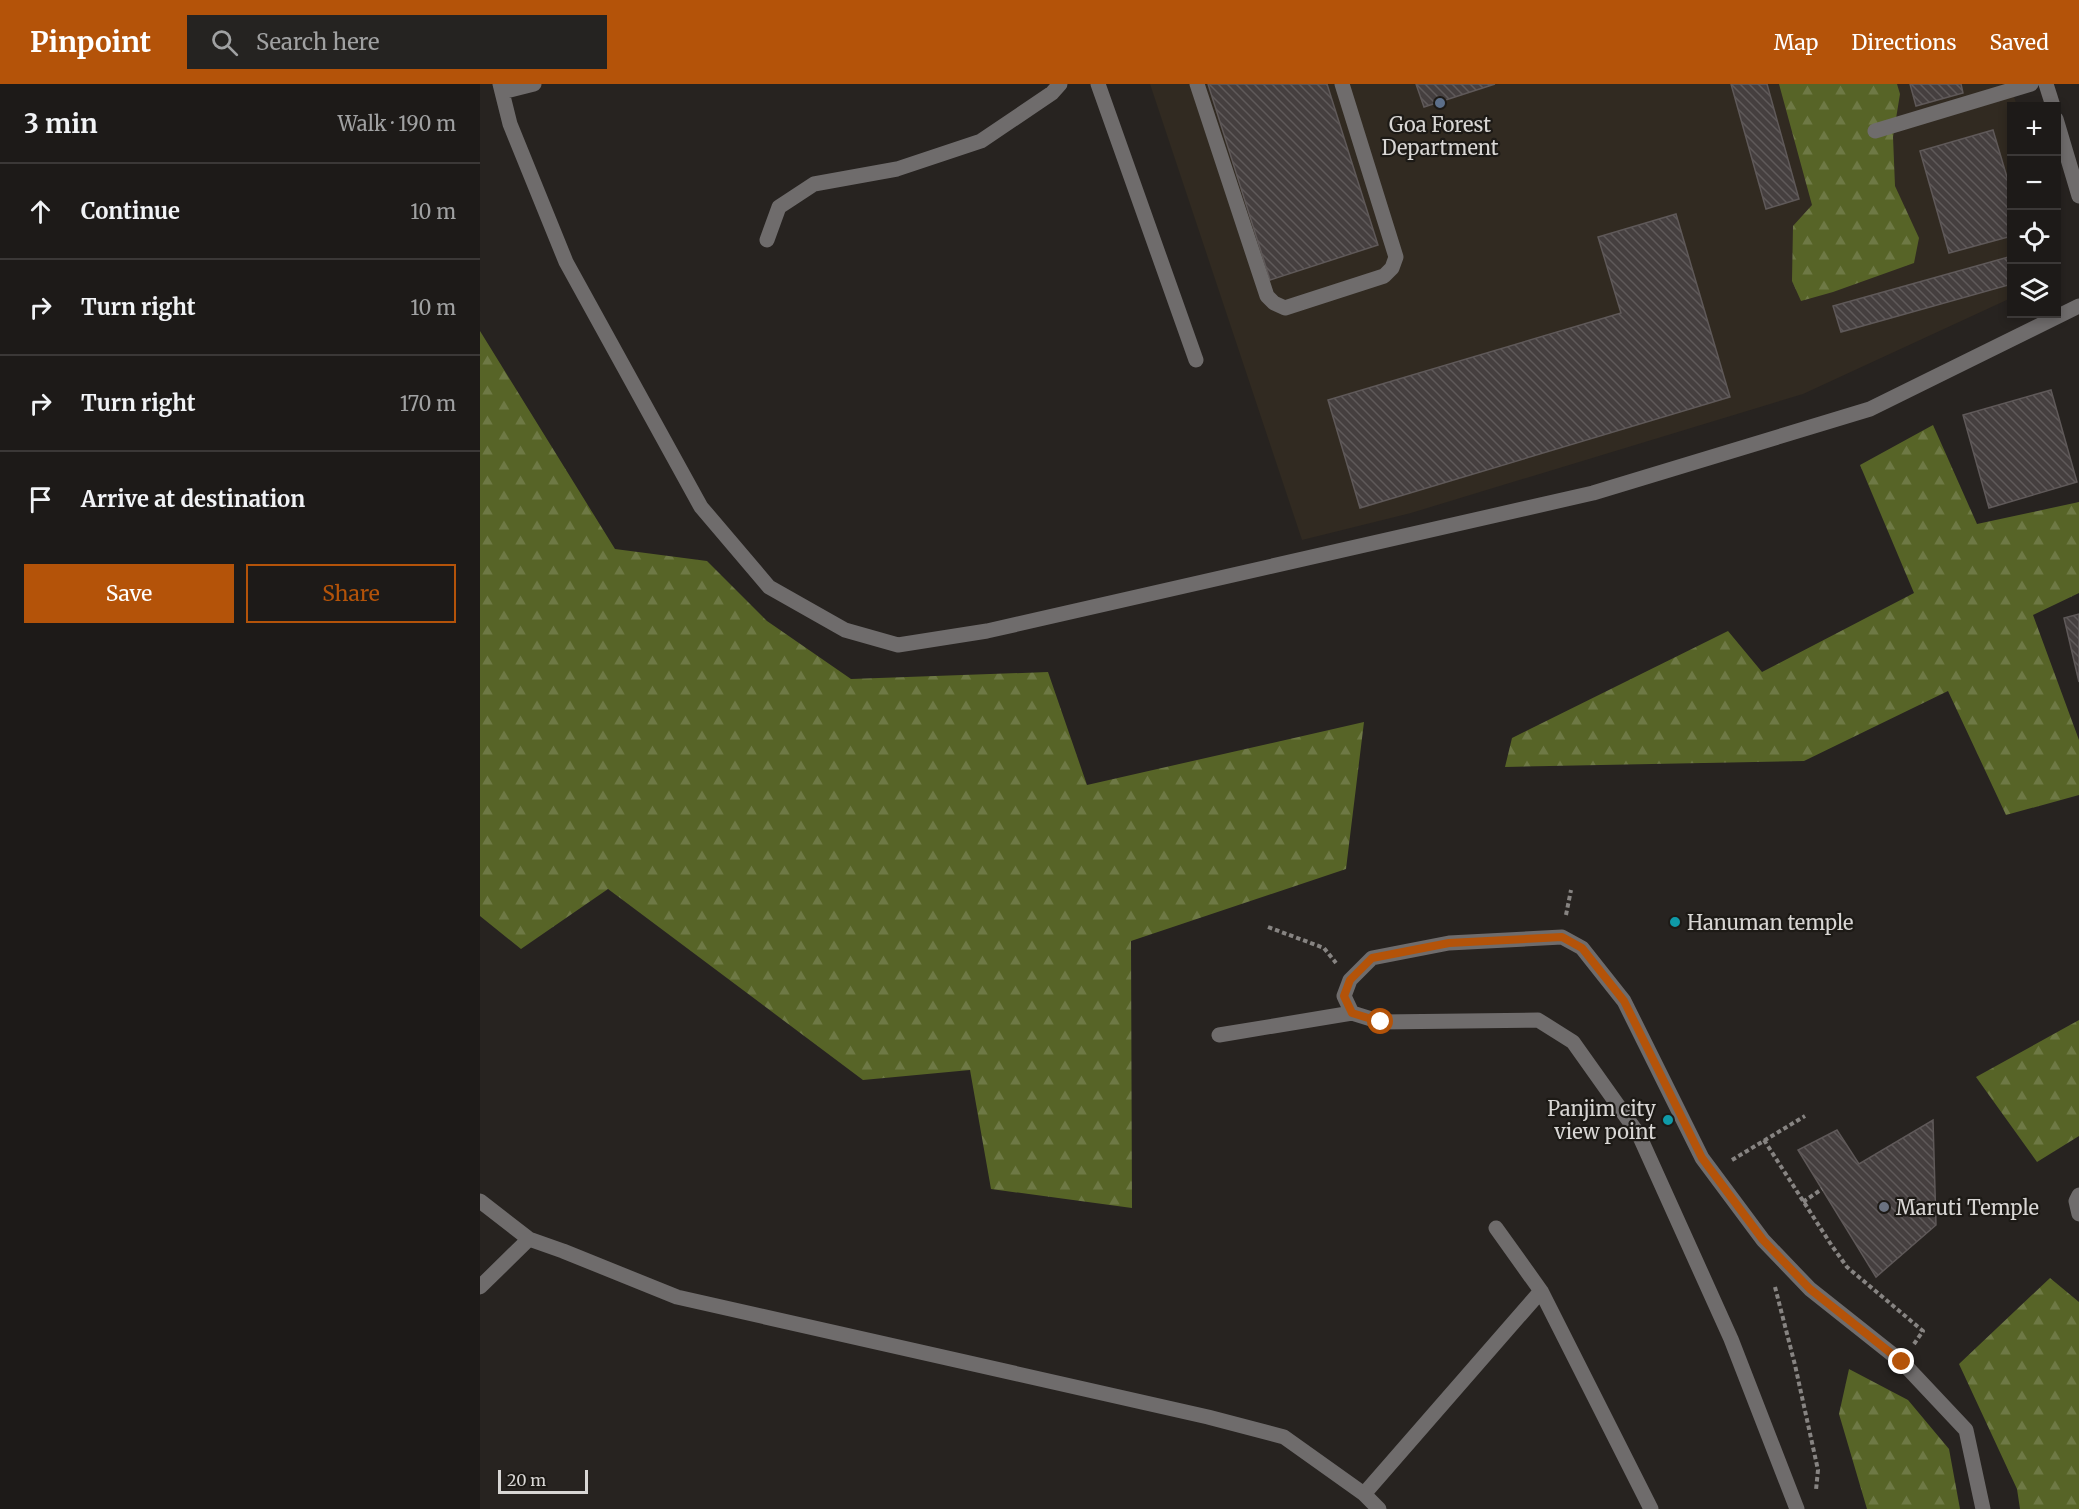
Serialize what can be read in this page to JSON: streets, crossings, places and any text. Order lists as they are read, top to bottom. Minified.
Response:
{"places":["Goa Forest Department","Hanuman temple","Panjim city view point","Maruti Temple"],"scale_bar":"20 m","page":{"header":"Pinpoint","search":"Search here","nav":["Map","Directions","Saved"],"heading":["3 min","Walk · 190 m"],"map_buttons":["+","−"],"list":[["Continue","10 m"],["Turn right","10 m"],["Turn right","170 m"],"Arrive at destination"],"buttons":["Save","Share"],"scale":"20 m"}}
